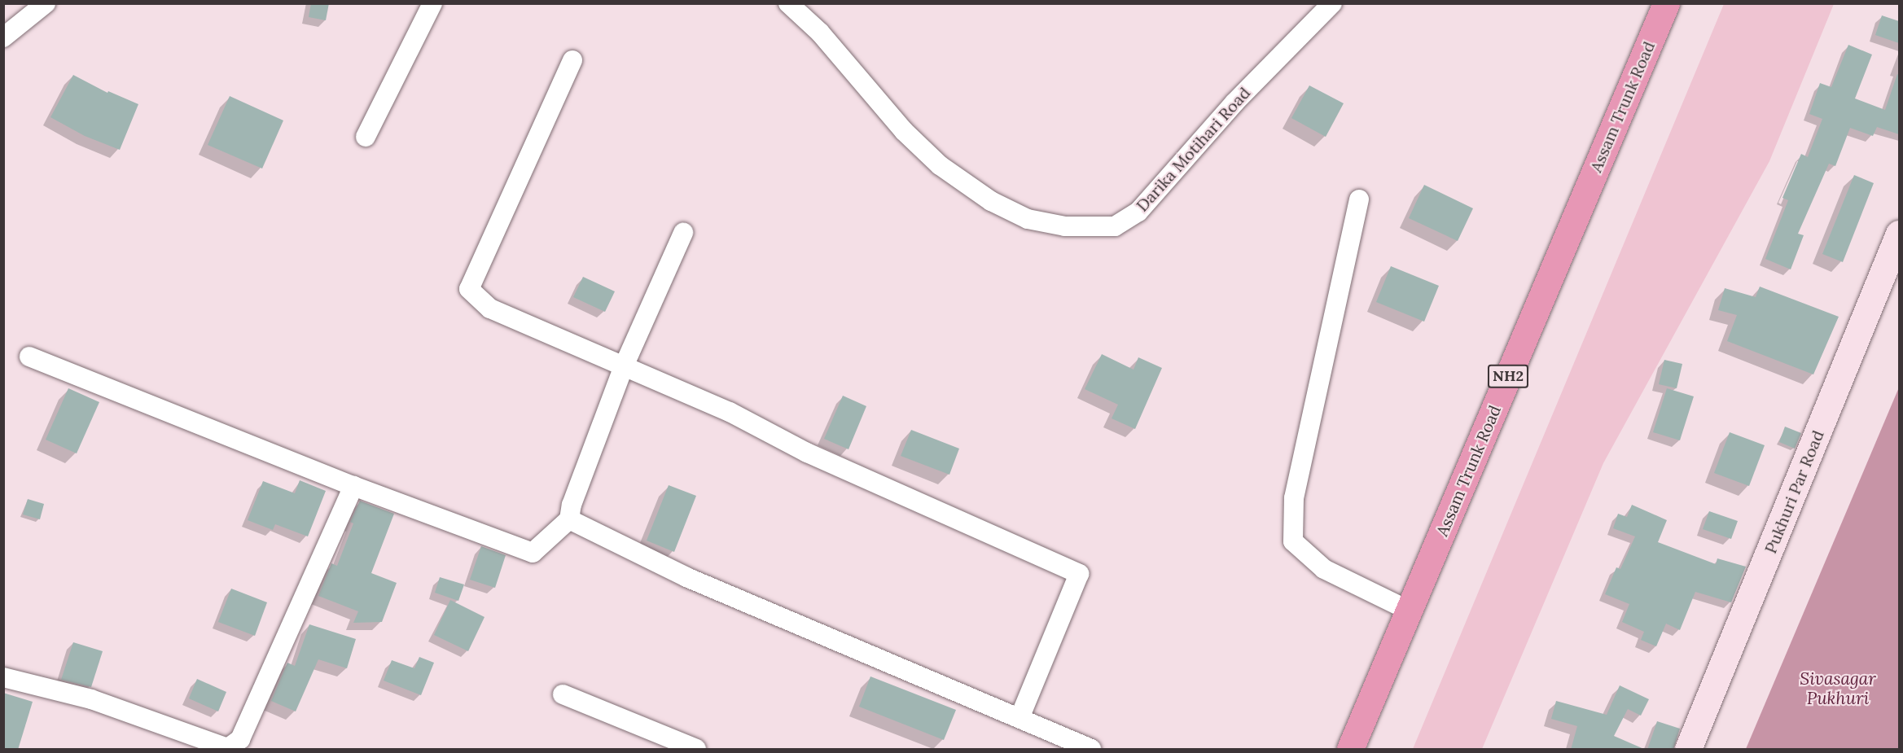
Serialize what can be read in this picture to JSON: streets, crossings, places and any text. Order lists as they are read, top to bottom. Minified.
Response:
{"streets":{"highway":["Assam Trunk Road","NH2"],"street":["Darika Motihari Road","Pukhuri Par Road"]},"water":["Sivasagar Pukhuri"]}
